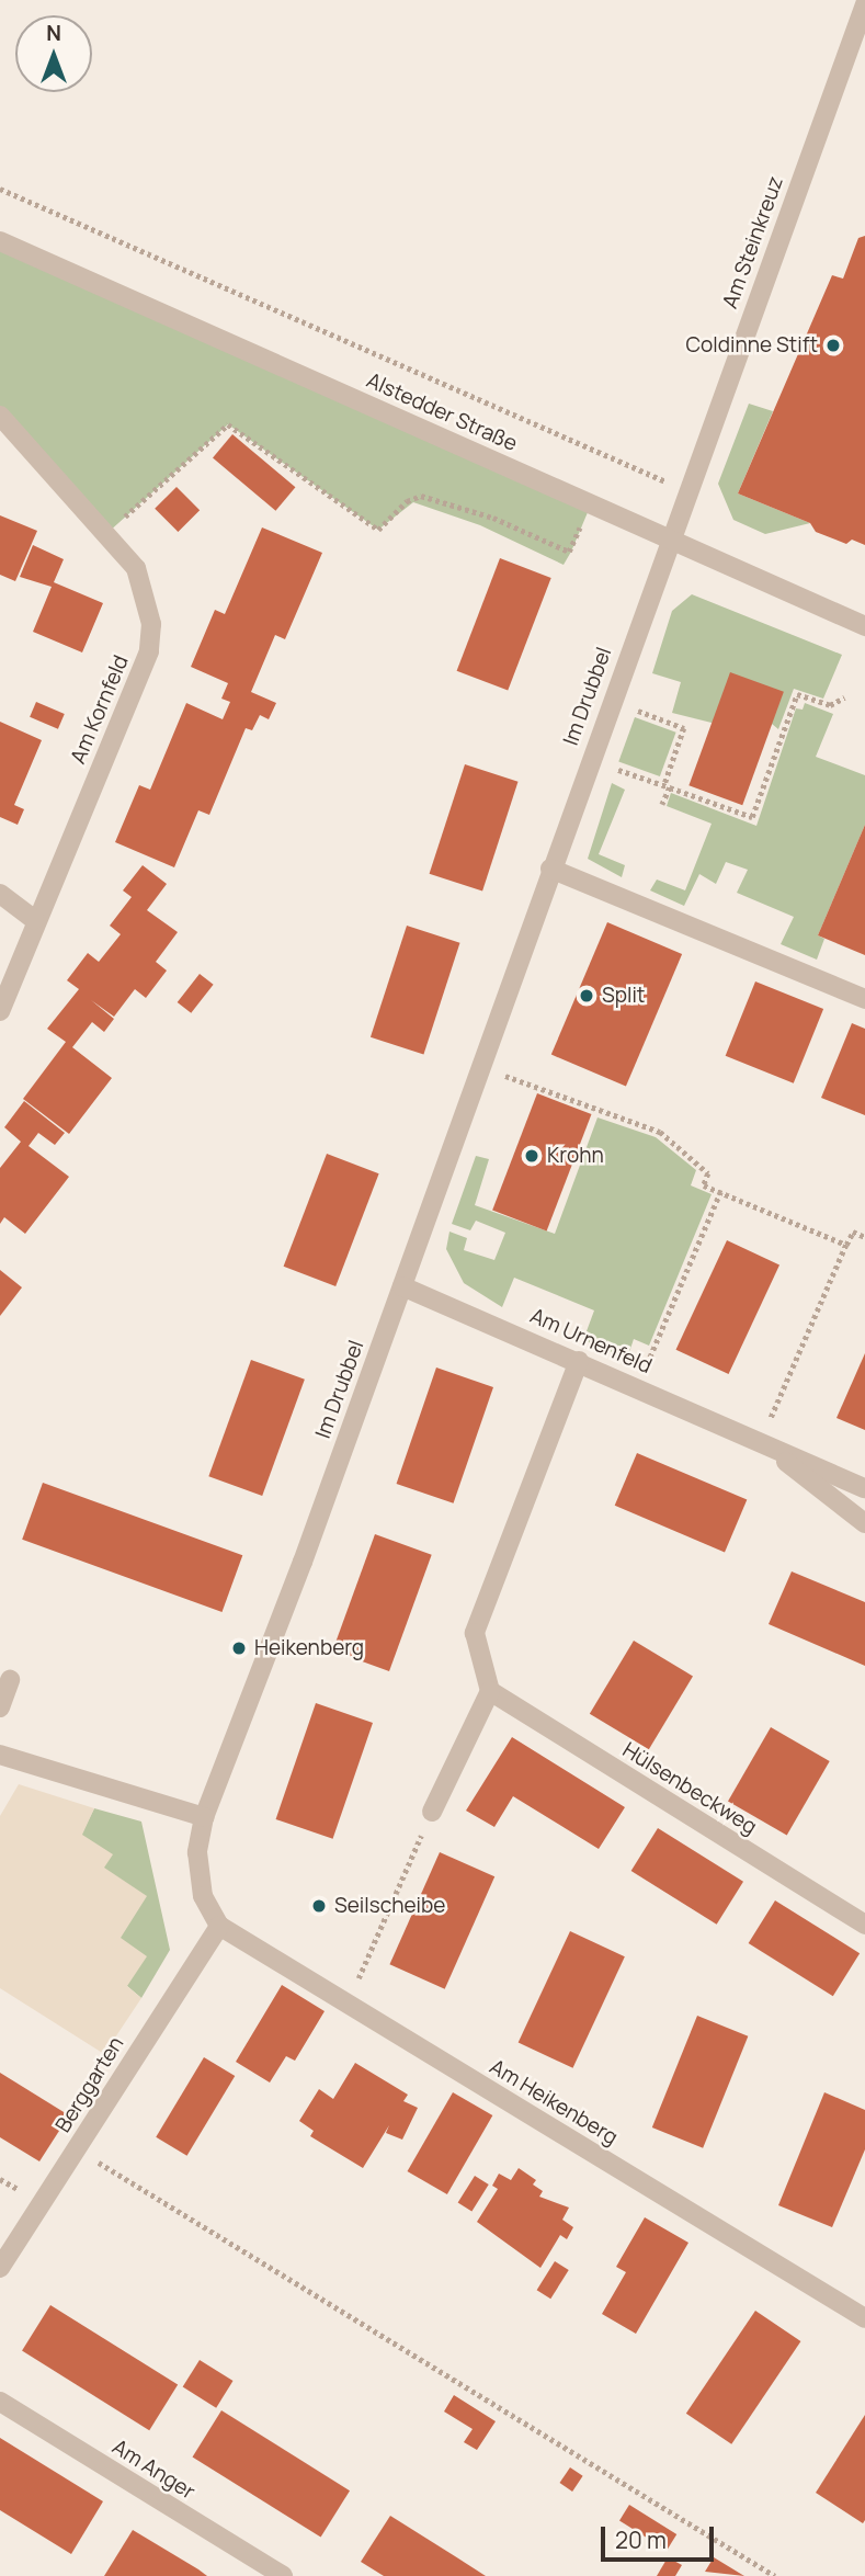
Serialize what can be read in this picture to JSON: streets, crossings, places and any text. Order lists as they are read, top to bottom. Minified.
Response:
{"streets":{"street":["Am Steinkreuz","Alstedder Straße","Im Drubbel","Am Kornfeld","Am Urnenfeld","Hülsenbeckweg","Berggarten","Am Heikenberg","Am Anger"]},"crossings":[["Am Steinkreuz","Alstedder Straße"],["Am Steinkreuz","Im Drubbel"],["Alstedder Straße","Im Drubbel"],["Im Drubbel","Am Urnenfeld"],["Im Drubbel","Berggarten"],["Im Drubbel","Am Heikenberg"],["Berggarten","Am Heikenberg"]],"places":["Coldinne Stift","Split","Krohn","Heikenberg","Seilscheibe"],"scale_bar":"20 m","north":"top"}
